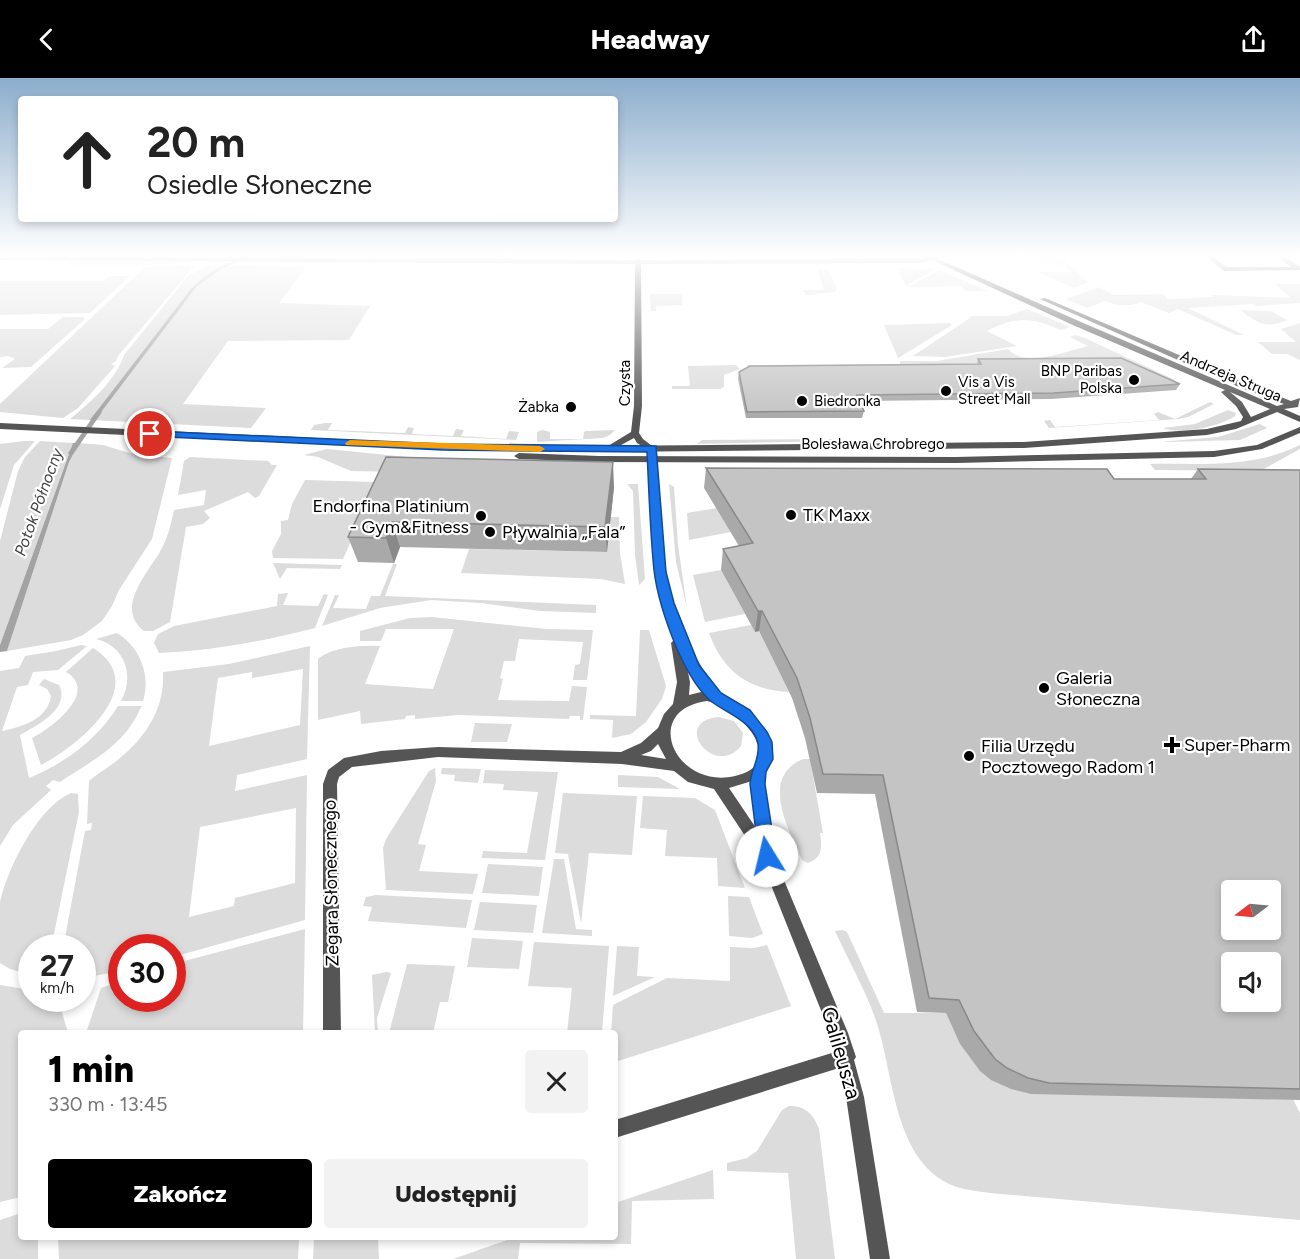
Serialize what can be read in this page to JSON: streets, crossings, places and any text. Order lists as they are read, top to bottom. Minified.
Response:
{"streets":{"street":["Andrzeja Struga","Czysta","Bolesława Chrobrego","Zegara Słonecznego","Galileusza"]},"crossings":[["Andrzeja Struga","Bolesława Chrobrego"],["Czysta","Bolesława Chrobrego"],["Zegara Słonecznego","Galileusza"]],"water":["Potok Północny"],"places":{"other":["BNP Paribas Polska","Vis a Vis Street Mall","Biedronka","Żabka","TK Maxx","Endorfina Platinium - Gym&Fitness","Pływalnia „Fala”","Galeria Słoneczna","Filia Urzędu Pocztowego Radom 1"],"health":["Super-Pharm"]},"north":"left","page":{"header":"Headway","turn":["20 m","Osiedle Słoneczne"],"speed":"27 km/h","limit":"30","heading":["1 min","330 m · 13:45"],"buttons":["Zakończ","Udostępnij"]}}
